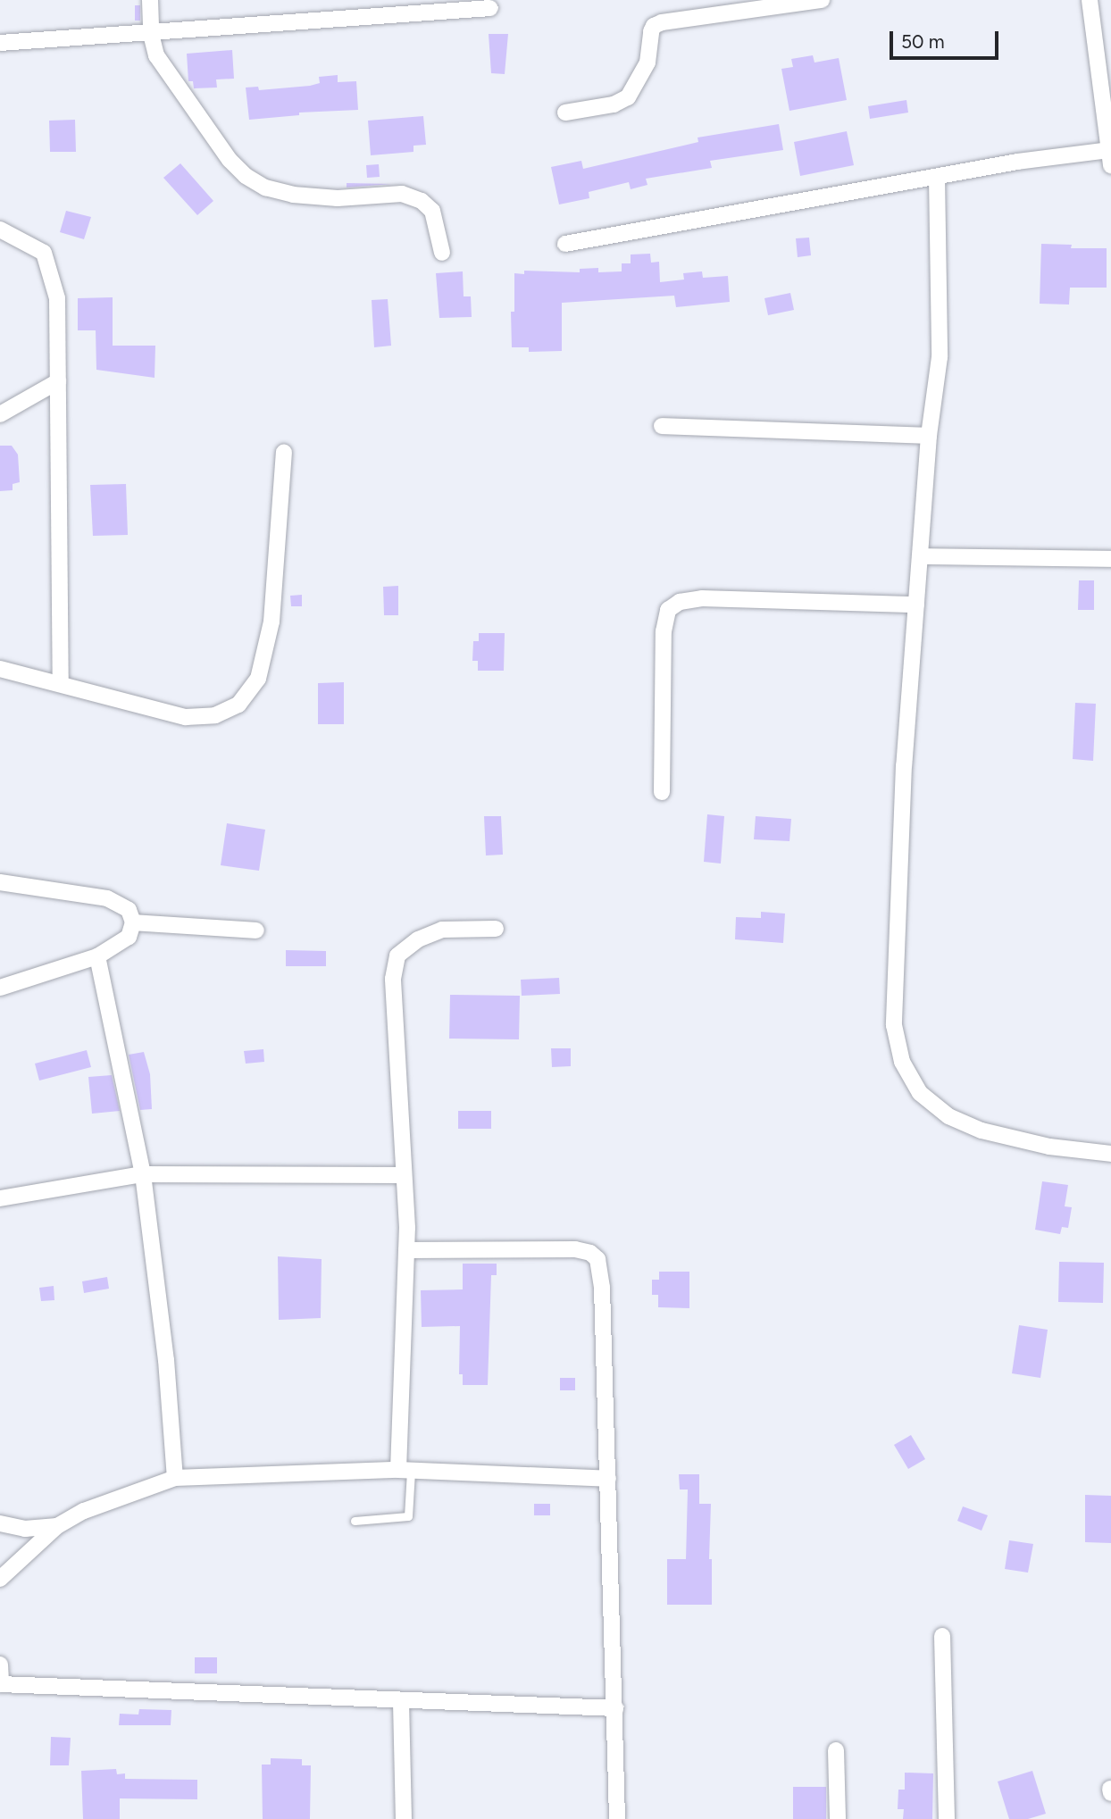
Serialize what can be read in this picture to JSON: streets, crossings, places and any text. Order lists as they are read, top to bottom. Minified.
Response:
{"scale_bar":"50 m"}
